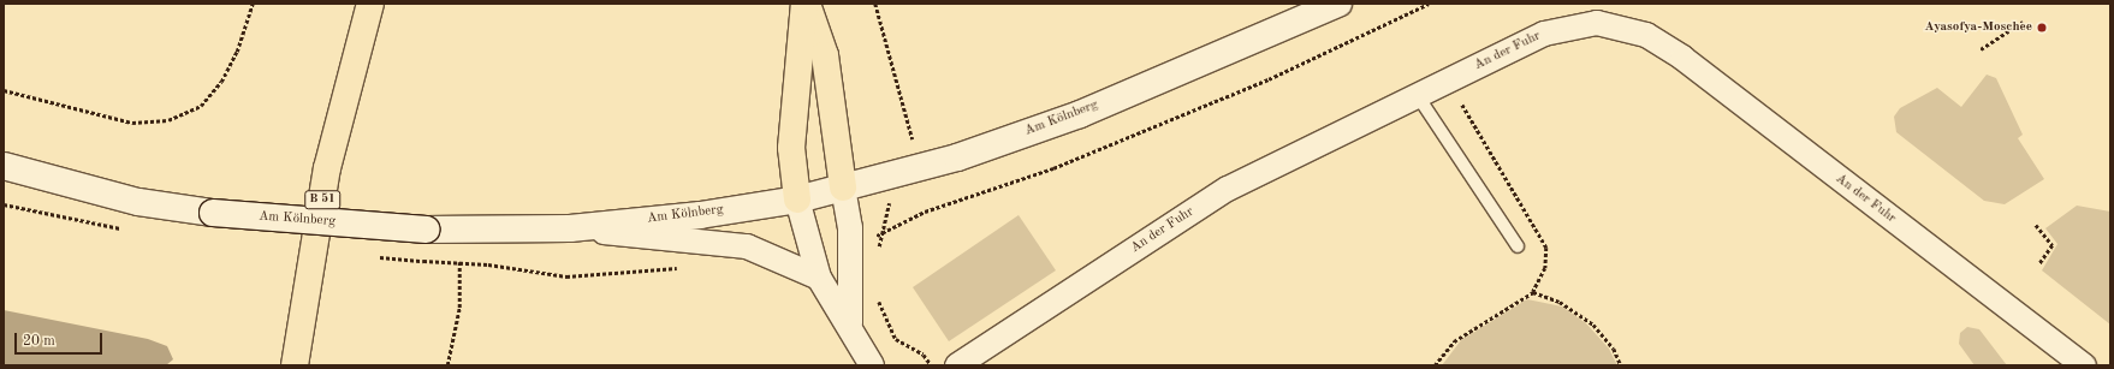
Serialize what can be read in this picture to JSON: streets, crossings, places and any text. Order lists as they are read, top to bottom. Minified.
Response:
{"streets":{"highway":["B 51"],"main road":["Am Kölnberg"],"street":["An der Fuhr"]},"places":["Ayasofya-Moschee"],"scale_bar":"20 m"}
